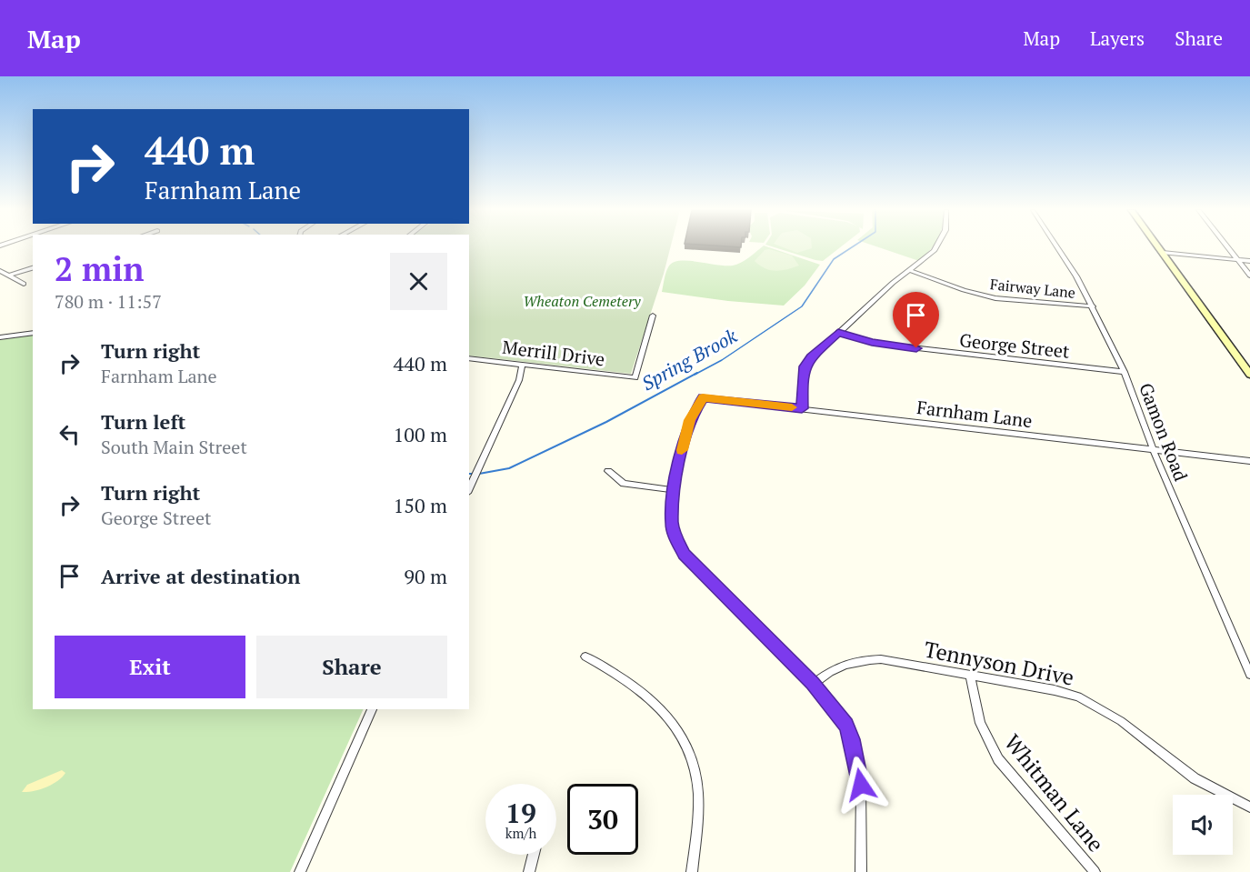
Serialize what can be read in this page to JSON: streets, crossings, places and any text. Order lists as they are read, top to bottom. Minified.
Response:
{"streets":{"street":["Fairway Lane","George Street","Merrill Drive","Farnham Lane","Gamon Road","Tennyson Drive","Whitman Lane"]},"crossings":[["Fairway Lane","Gamon Road"],["George Street","Gamon Road"],["Farnham Lane","Gamon Road"],["Tennyson Drive","Whitman Lane"]],"water":["Spring Brook"],"parks":["Wheaton Cemetery"],"page":{"header":"Map","nav":["Map","Layers","Share"],"turn":["440 m","Farnham Lane"],"heading":["2 min","780 m · 11:57"],"list":[{"name":"Turn right","note":"Farnham Lane","value":"440 m"},{"name":"Turn left","note":"South Main Street","value":"100 m"},{"name":"Turn right","note":"George Street","value":"150 m"},{"name":"Arrive at destination","value":"90 m"}],"buttons":["Exit","Share"],"speed":"19 km/h","limit":"30"}}
